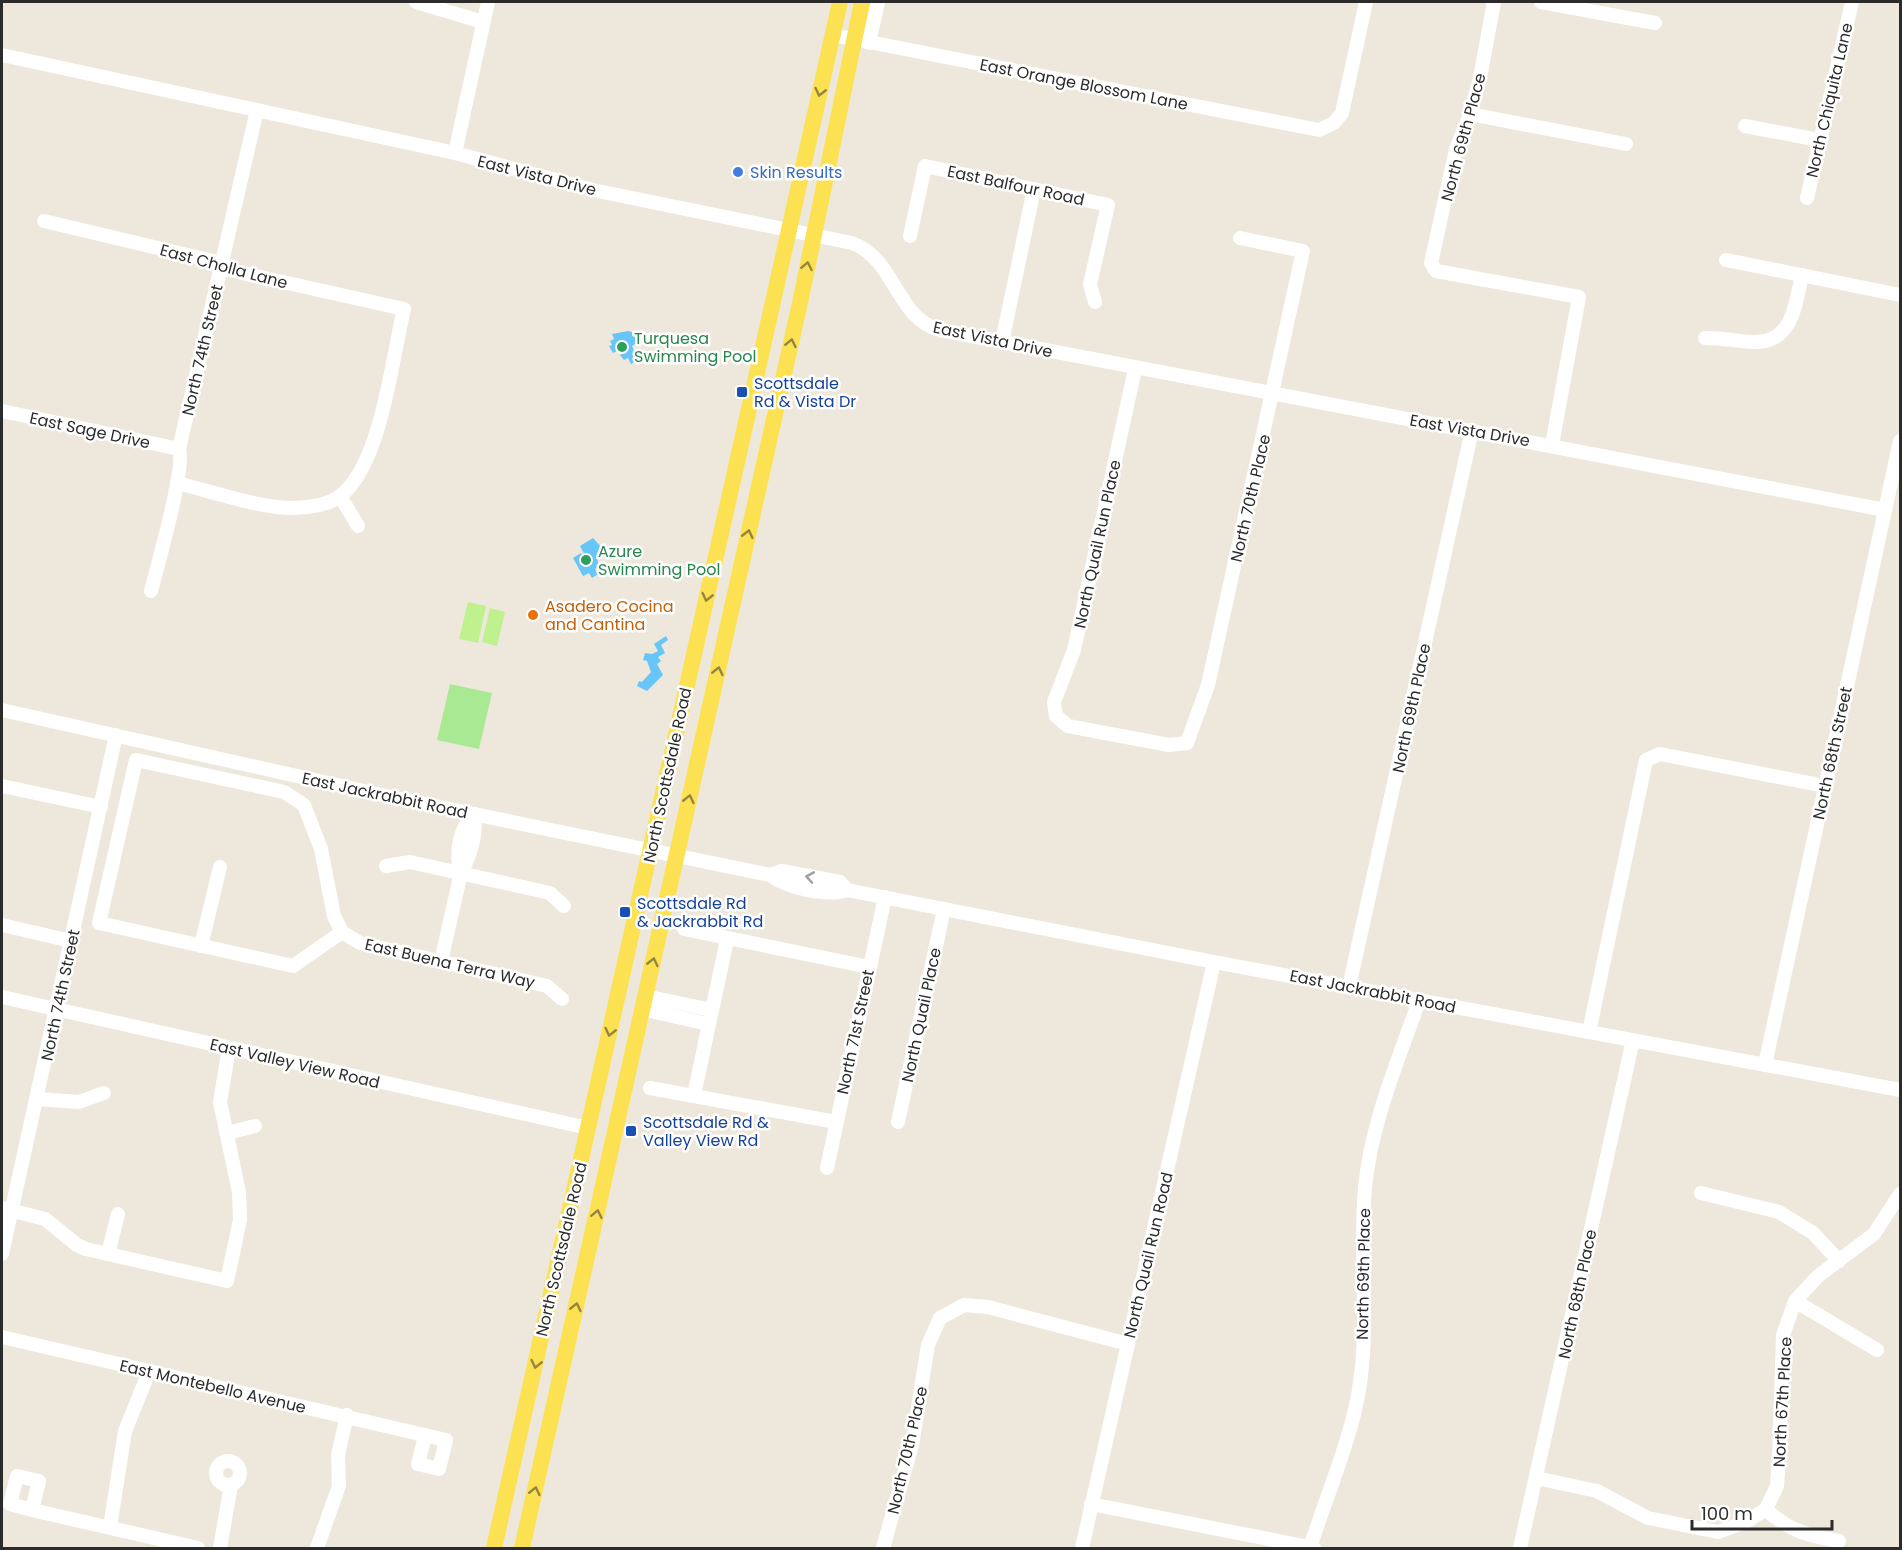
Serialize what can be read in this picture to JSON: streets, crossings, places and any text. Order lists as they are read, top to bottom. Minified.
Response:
{"streets":{"main road":["North Scottsdale Road"],"street":["East Orange Blossom Lane","North Chiquita Lane","North 69th Place","East Vista Drive","East Balfour Road","East Cholla Lane","North 74th Street","East Sage Drive","North 70th Place","North Quail Run Place","North 68th Street","East Jackrabbit Road","East Buena Terra Way","North Quail Place","North 71st Street","East Valley View Road","North Quail Run Road","North 68th Place","East Montebello Avenue","North 67th Place"]},"crossings":[["East Orange Blossom Lane","North Scottsdale Road"],["North 69th Place","East Vista Drive"],["North 69th Place","East Jackrabbit Road"],["East Vista Drive","North 74th Street"],["East Vista Drive","North 70th Place"],["East Vista Drive","North Quail Run Place"],["East Vista Drive","North 68th Street"],["East Vista Drive","North Scottsdale Road"],["East Cholla Lane","North 74th Street"],["North 74th Street","East Sage Drive"],["North 74th Street","East Jackrabbit Road"],["North 74th Street","East Valley View Road"],["North 70th Place","North Quail Run Place"],["North 70th Place","North Quail Run Road"],["North 68th Street","East Jackrabbit Road"],["North Scottsdale Road","East Jackrabbit Road"],["North Scottsdale Road","East Valley View Road"],["East Jackrabbit Road","North Quail Place"],["East Jackrabbit Road","North 71st Street"],["East Jackrabbit Road","North Quail Run Road"],["East Jackrabbit Road","North 68th Place"]],"places":{"other":["Skin Results","Turquesa Swimming Pool","Azure Swimming Pool","Asadero Cocina and Cantina"],"transit":["Scottsdale Rd & Vista Dr","Scottsdale Rd & Jackrabbit Rd","Scottsdale Rd & Valley View Rd"]},"scale_bar":"100 m"}
